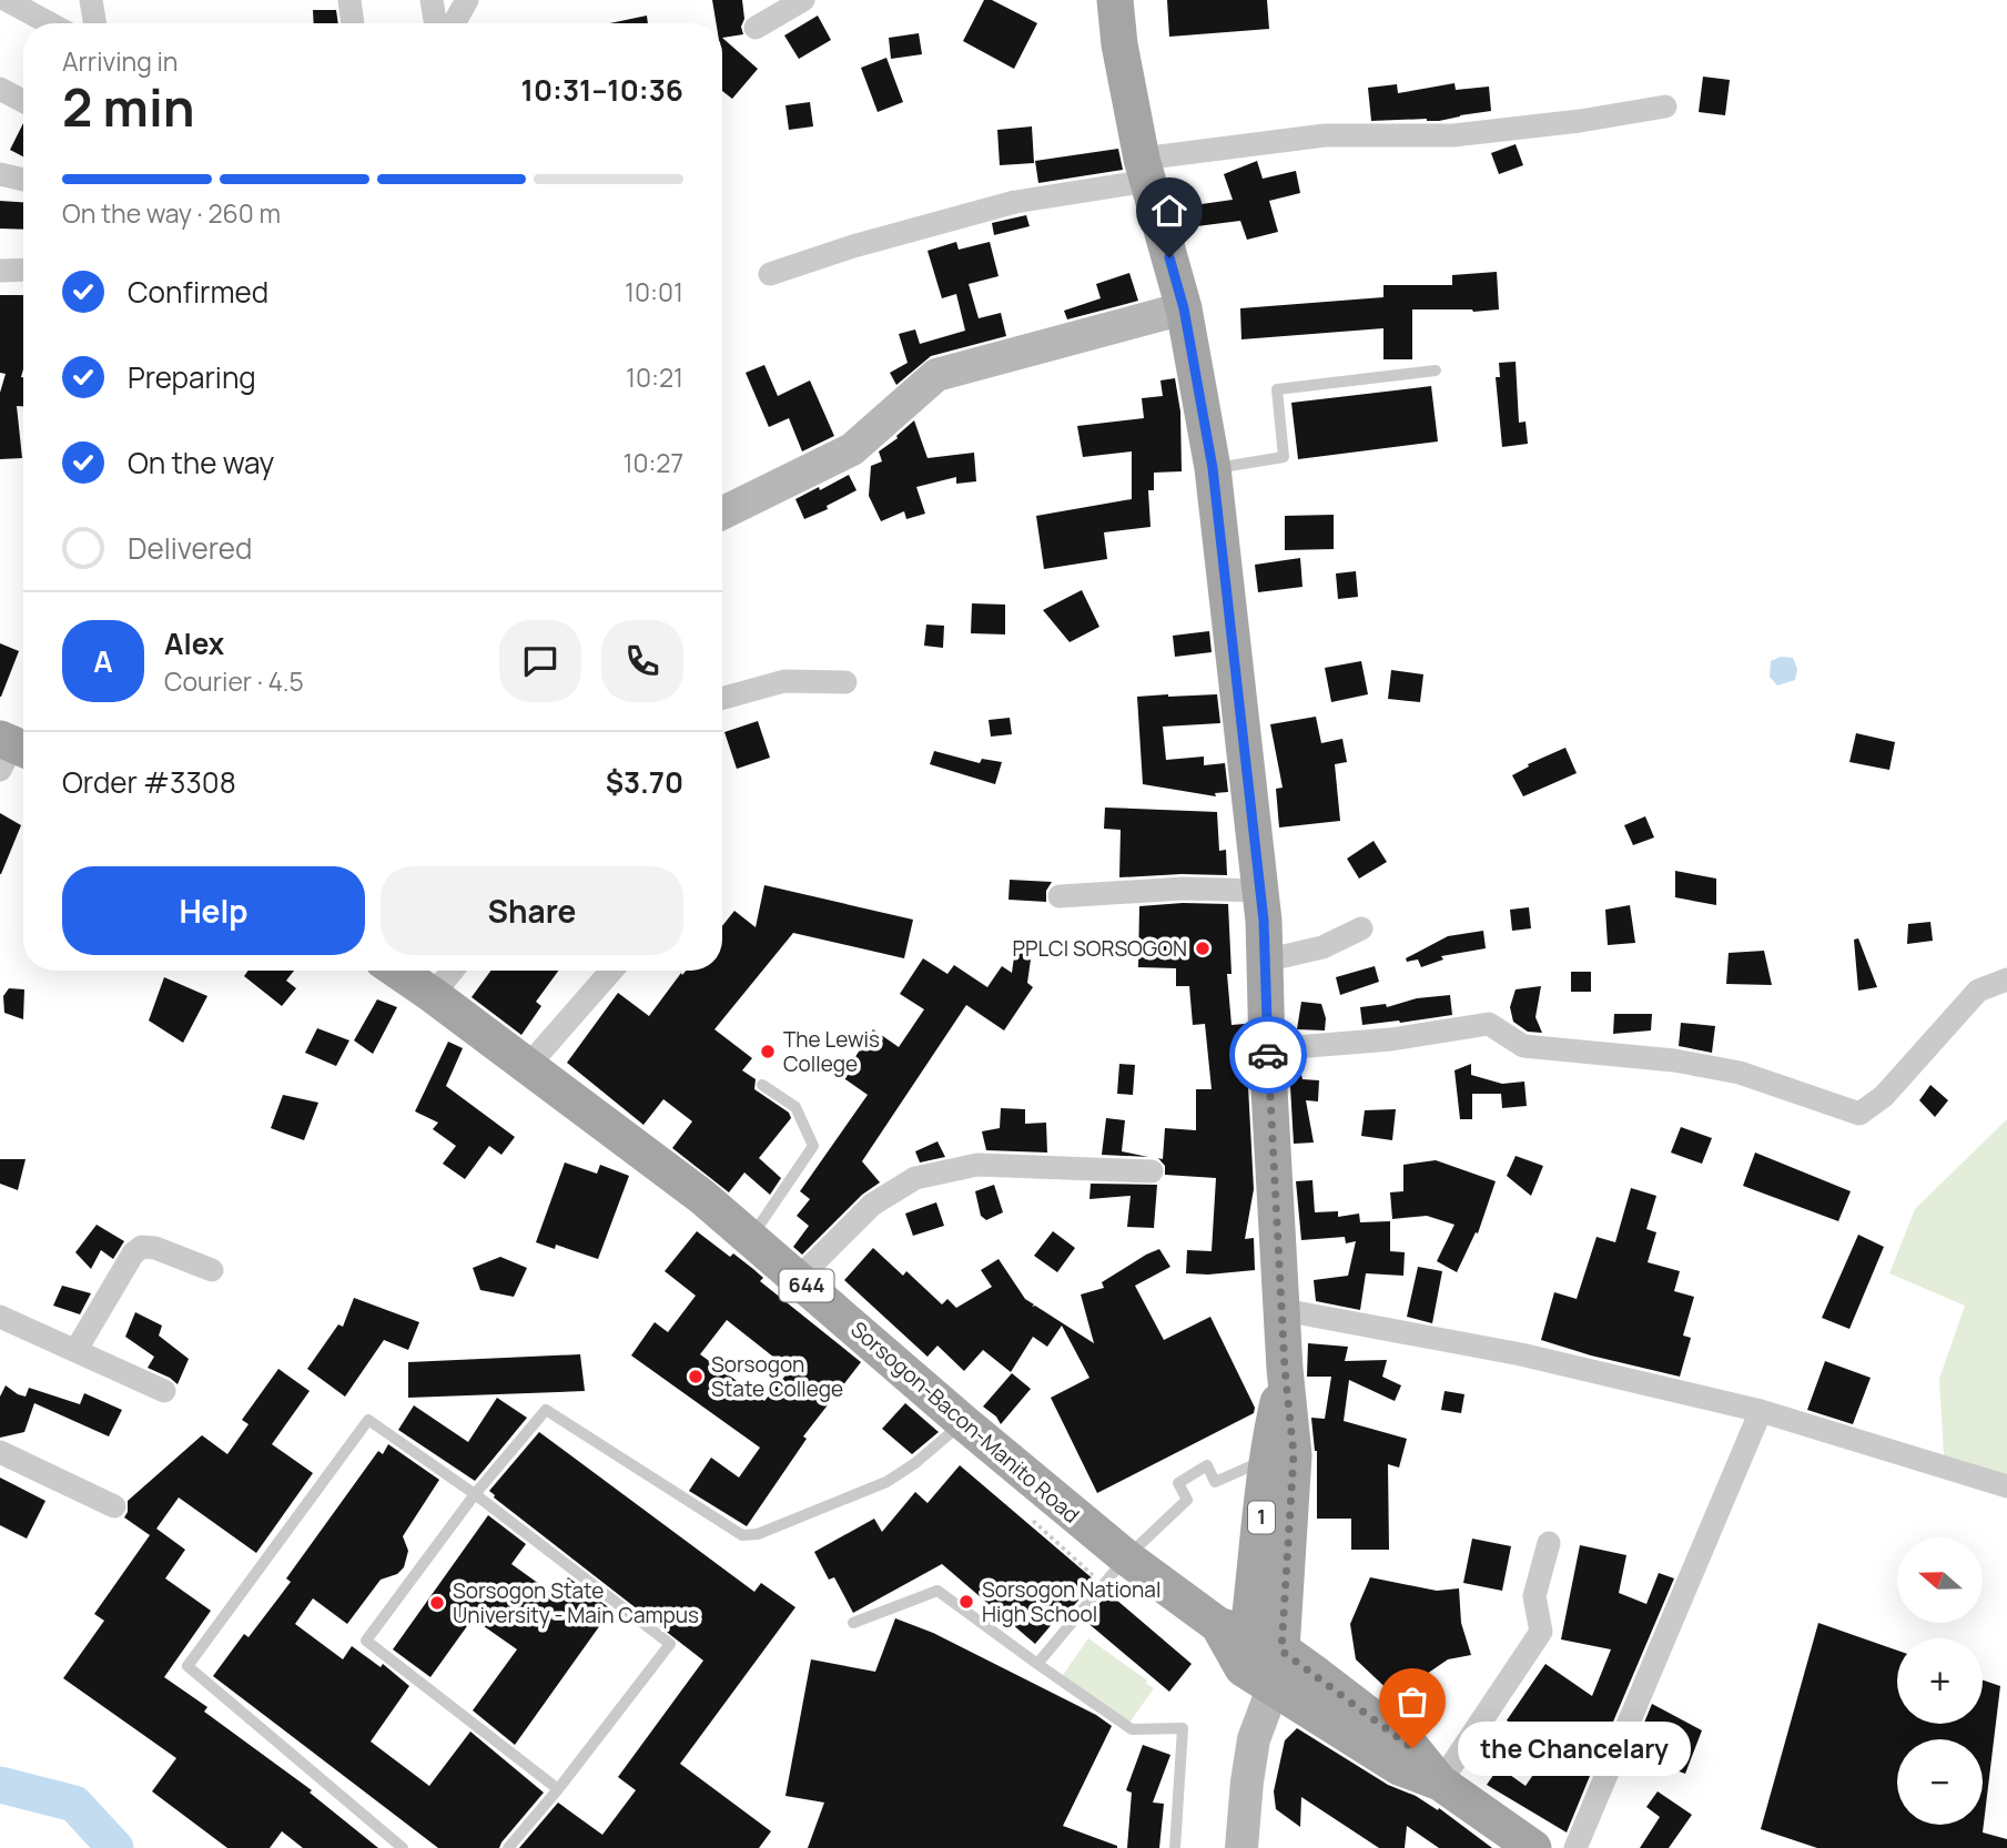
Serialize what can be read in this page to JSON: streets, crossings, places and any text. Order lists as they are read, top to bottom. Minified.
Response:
{"streets":{"main road":["644","Sorsogon-Bacon-Manito Road","1"]},"crossings":[["Sorsogon-Bacon-Manito Road","1"]],"places":["PPLCI SORSOGON","The Lewis College","Sorsogon State College","Sorsogon National High School","Sorsogon State University - Main Campus","the Chancelary"],"north":"left","page":{"heading":["2 min","Arriving in","10:31–10:36"],"panel":["Alex","Courier · 4.5","Order #3308","$3.70"],"bar":"On the way · 260 m","list":[["Confirmed","10:01"],["Preparing","10:21"],["On the way","10:27"],"Delivered"],"round":"A","buttons":["Help","Share"],"map_buttons":["+","−"],"bubble":"the Chancelary"}}
